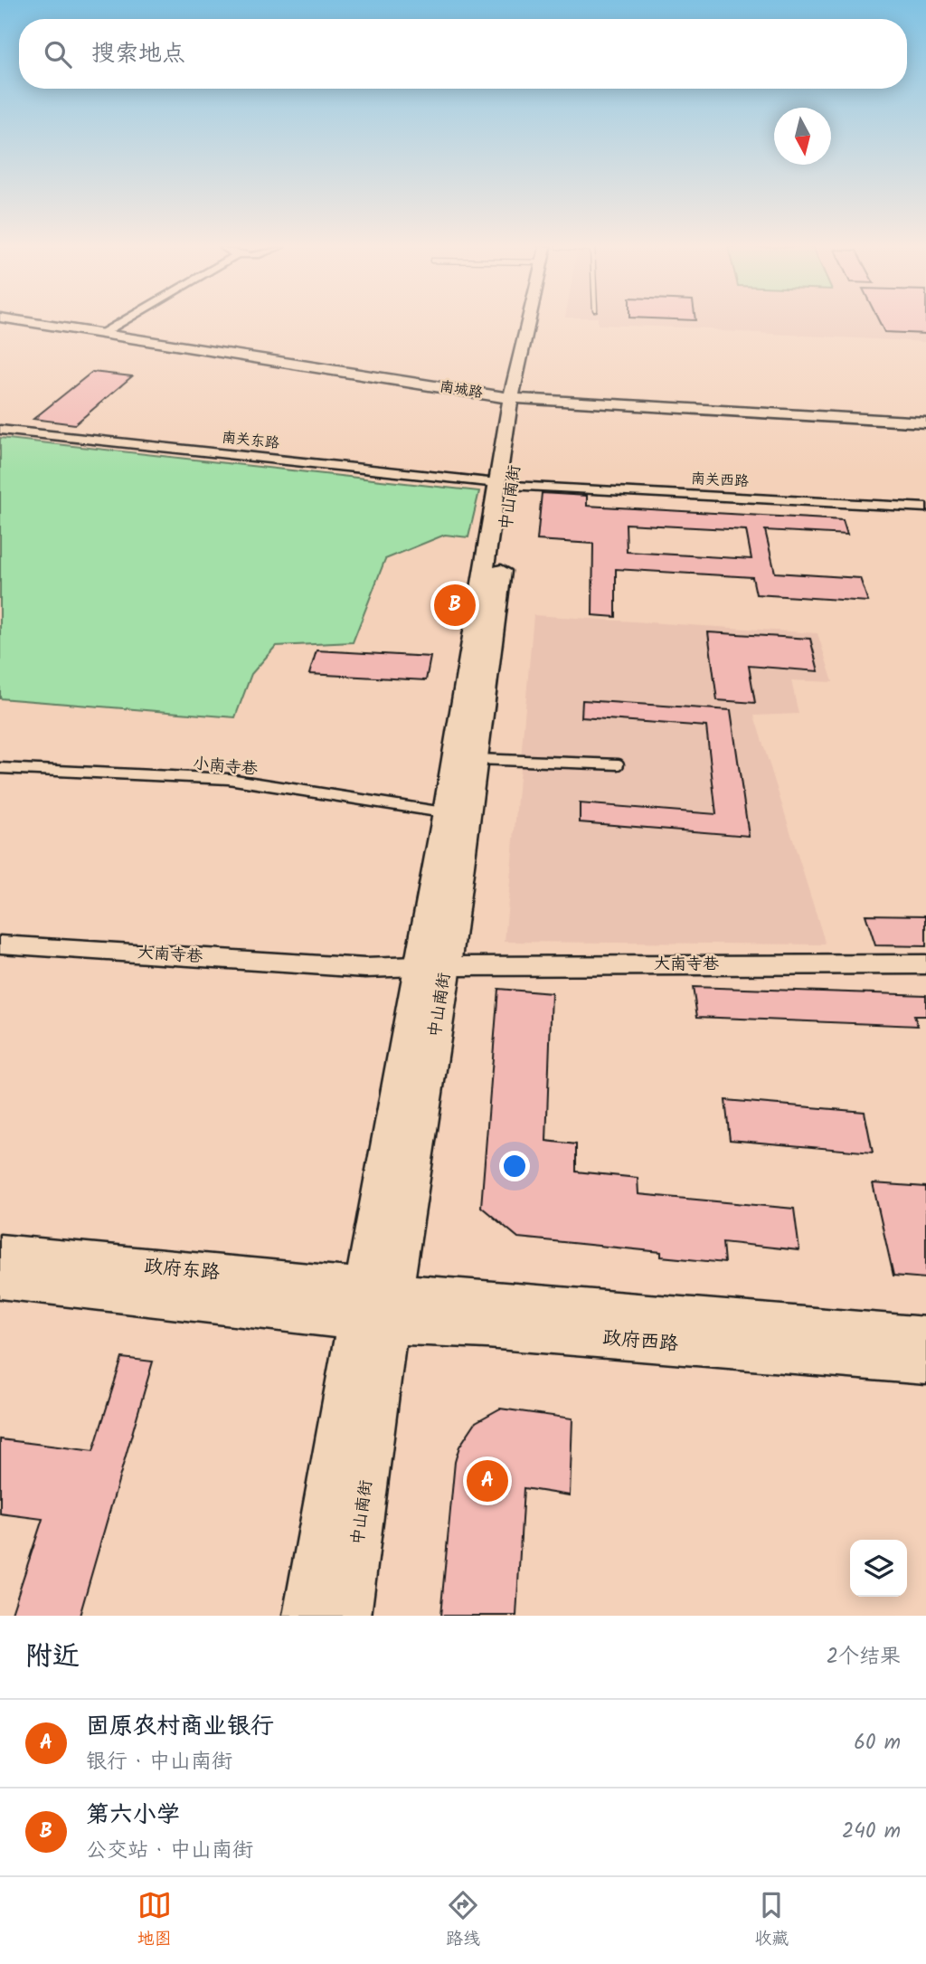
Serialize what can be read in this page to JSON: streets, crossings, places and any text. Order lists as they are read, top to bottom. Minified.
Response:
{"streets":{"main road":["南城路","中山南街","政府东路","政府西路"],"street":["南关东路","南关西路","大南寺巷"],"lane":["小南寺巷"]},"crossings":[["南城路","中山南街"],["南关东路","南关西路"],["南关东路","中山南街"],["南关西路","中山南街"],["中山南街","小南寺巷"],["中山南街","大南寺巷"],["中山南街","政府东路"],["中山南街","政府西路"],["政府东路","政府西路"]],"north":"bottom","page":{"search":"搜索地点","pins":["B","A"],"heading":["附近","2个结果"],"list":[{"mark":"A","name":"固原农村商业银行","note":"银行 · 中山南街","value":"60 m"},{"mark":"B","name":"第六小学","note":"公交站 · 中山南街","value":"240 m"}],"nav":["地图","路线","收藏"]}}
